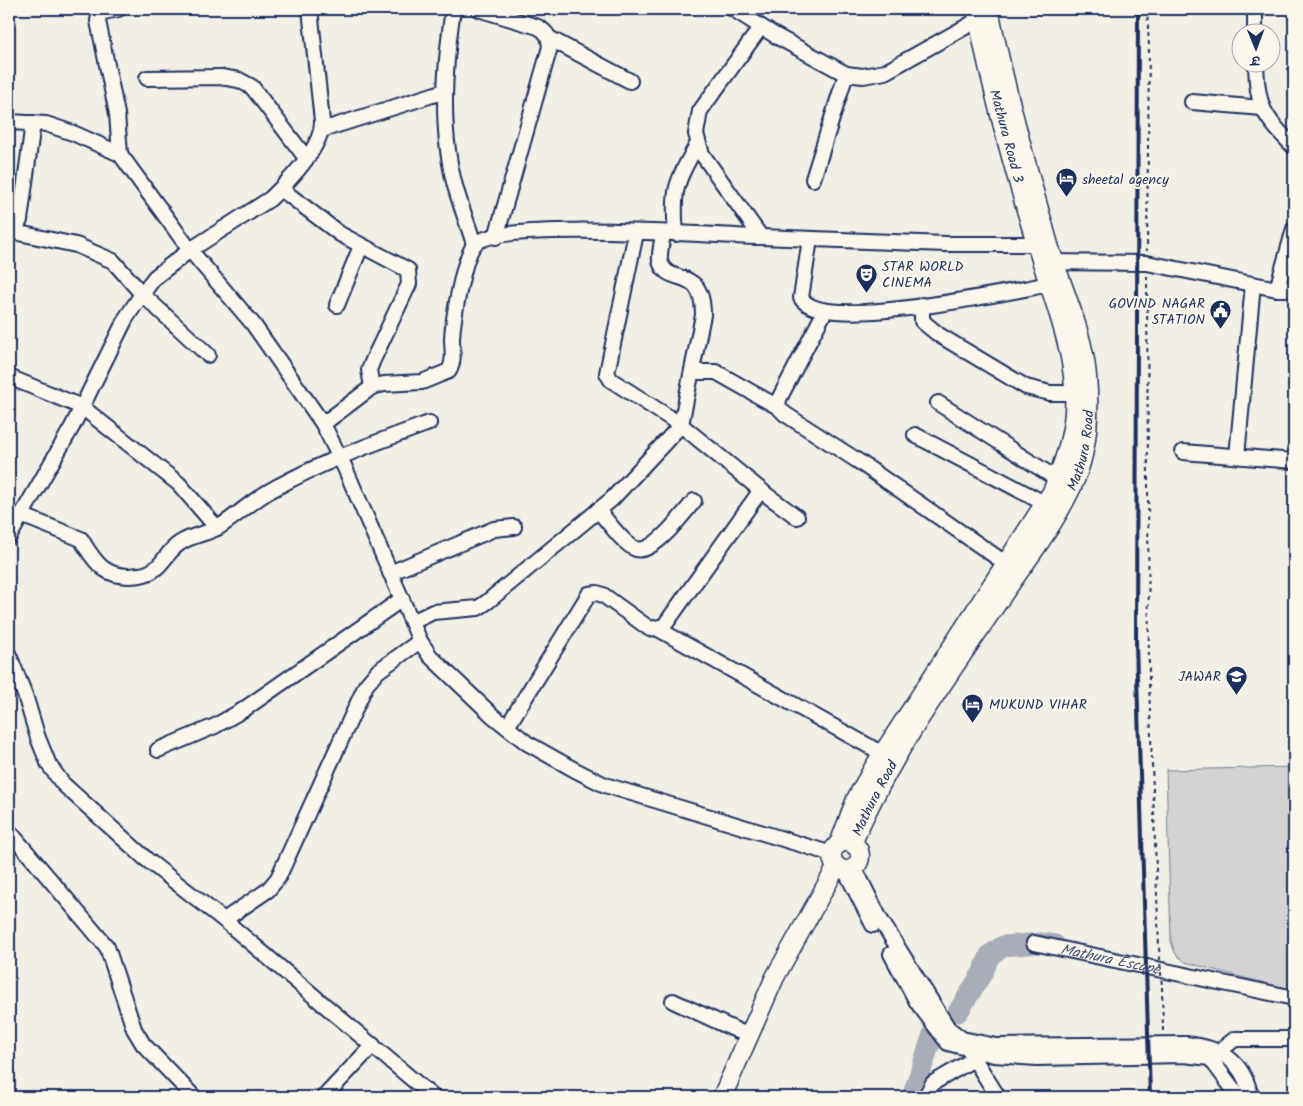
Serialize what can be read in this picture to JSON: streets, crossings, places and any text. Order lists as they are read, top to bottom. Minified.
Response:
{"streets":{"main road":["Mathura Road 3","Mathura Road"]},"crossings":[["Mathura Road 3","Mathura Road"]],"water":["Mathura Escape"],"places":{"hotel":["sheetal agency","MUKUND VIHAR"],"theatre":["STAR WORLD CINEMA"],"public building":["GOVIND NAGAR STATION"],"school or university":["JAWAR"]},"north":"bottom"}
